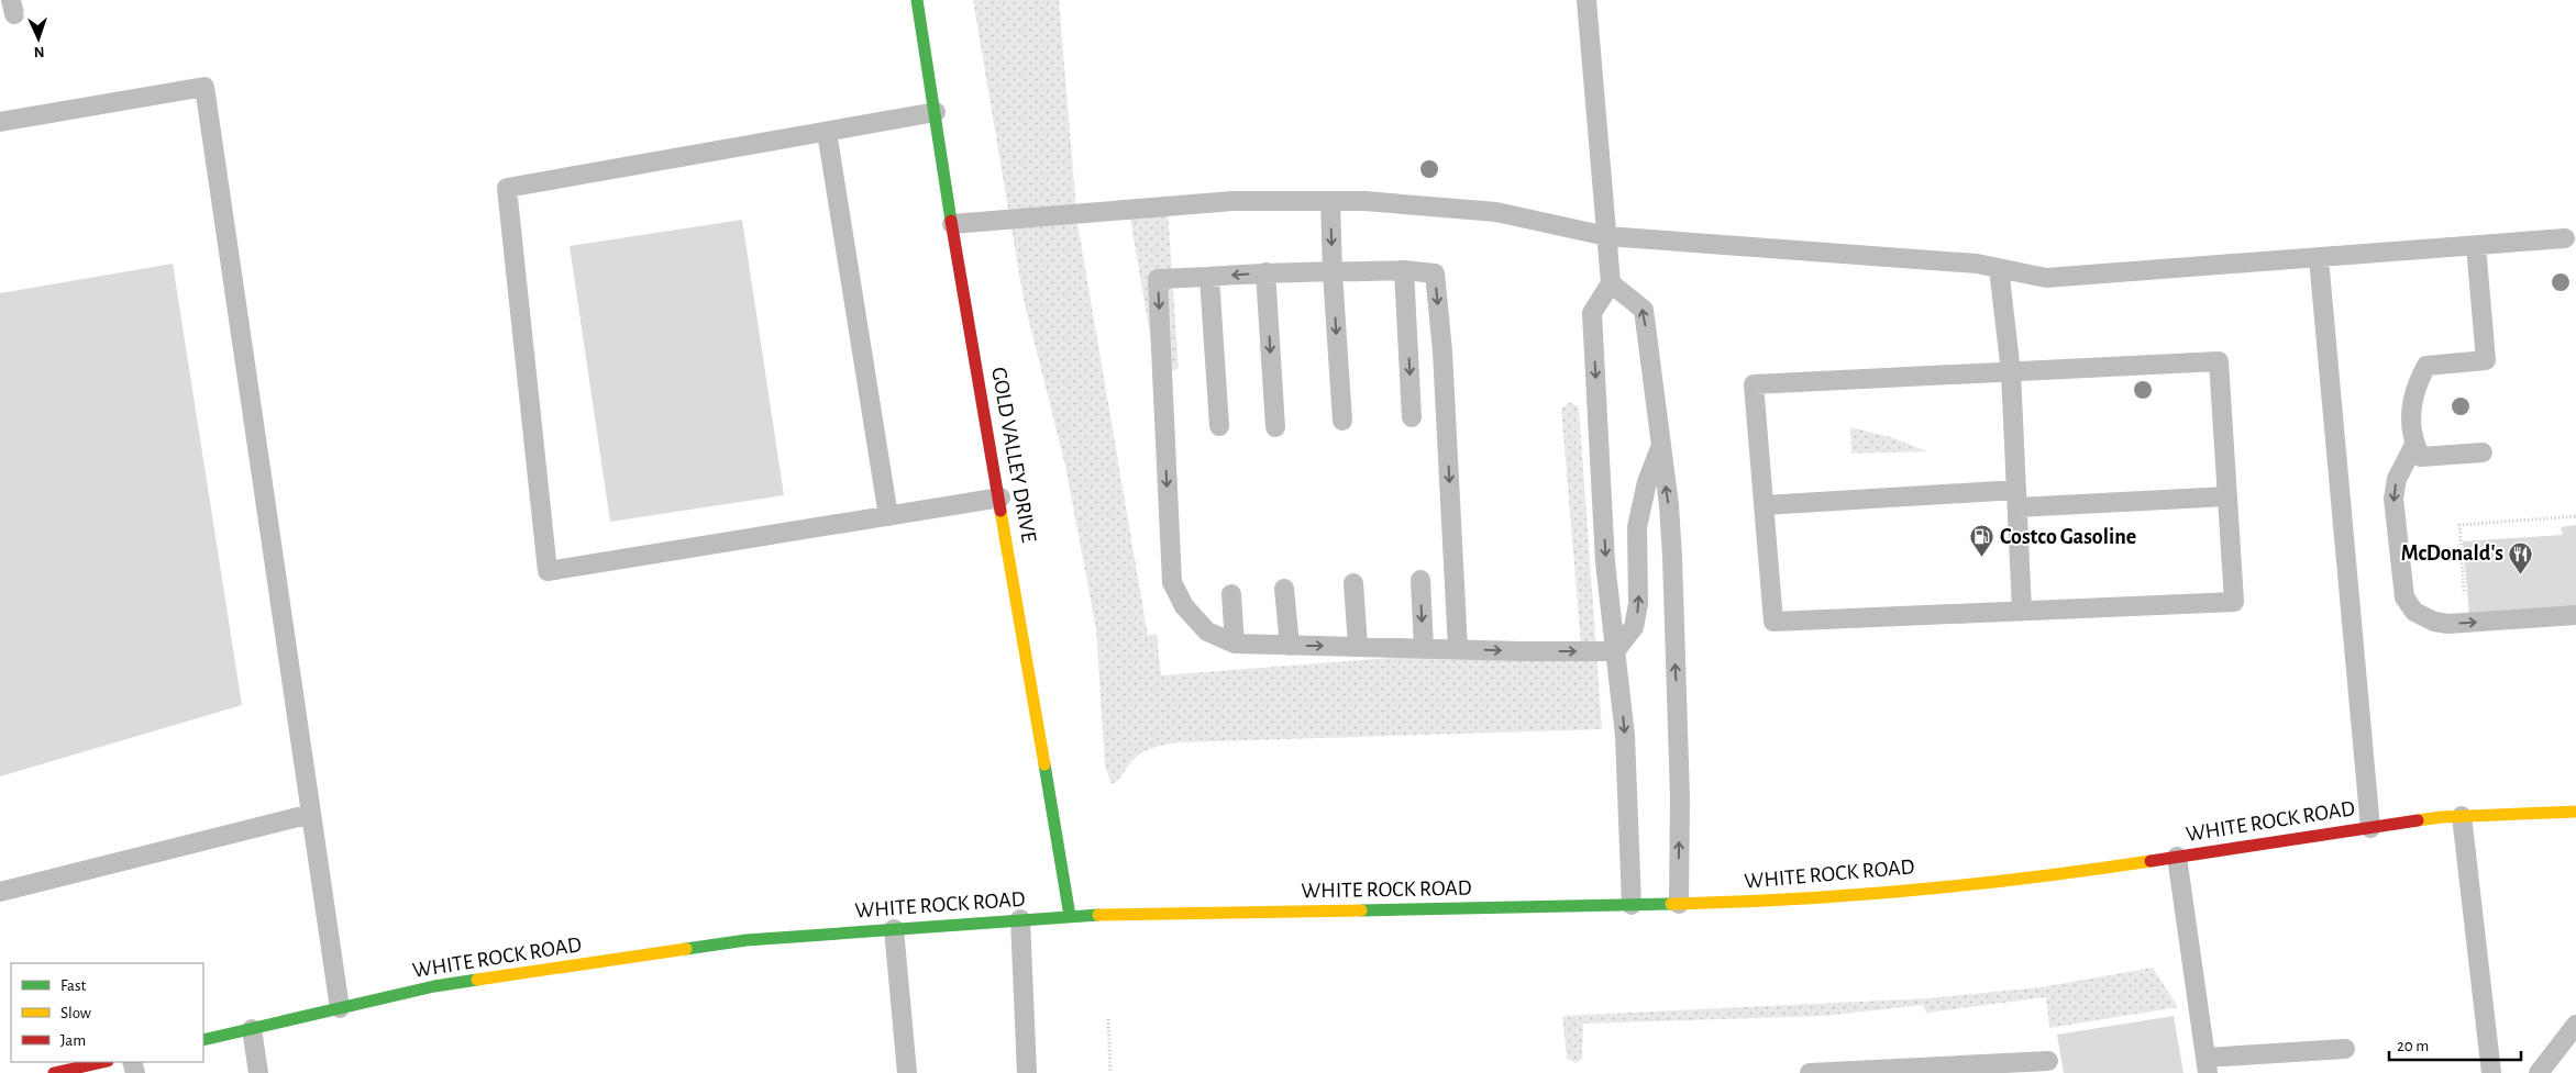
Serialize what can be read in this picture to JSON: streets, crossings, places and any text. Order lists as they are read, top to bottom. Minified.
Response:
{"streets":{"main road":["GOLD VALLEY DRIVE","WHITE ROCK ROAD"]},"crossings":[["GOLD VALLEY DRIVE","WHITE ROCK ROAD"]],"places":{"fuel station":["Costco Gasoline"],"restaurant":["McDonald's"]},"legend":["Fast","Slow","Jam"],"scale_bar":"20 m","north":"bottom"}
